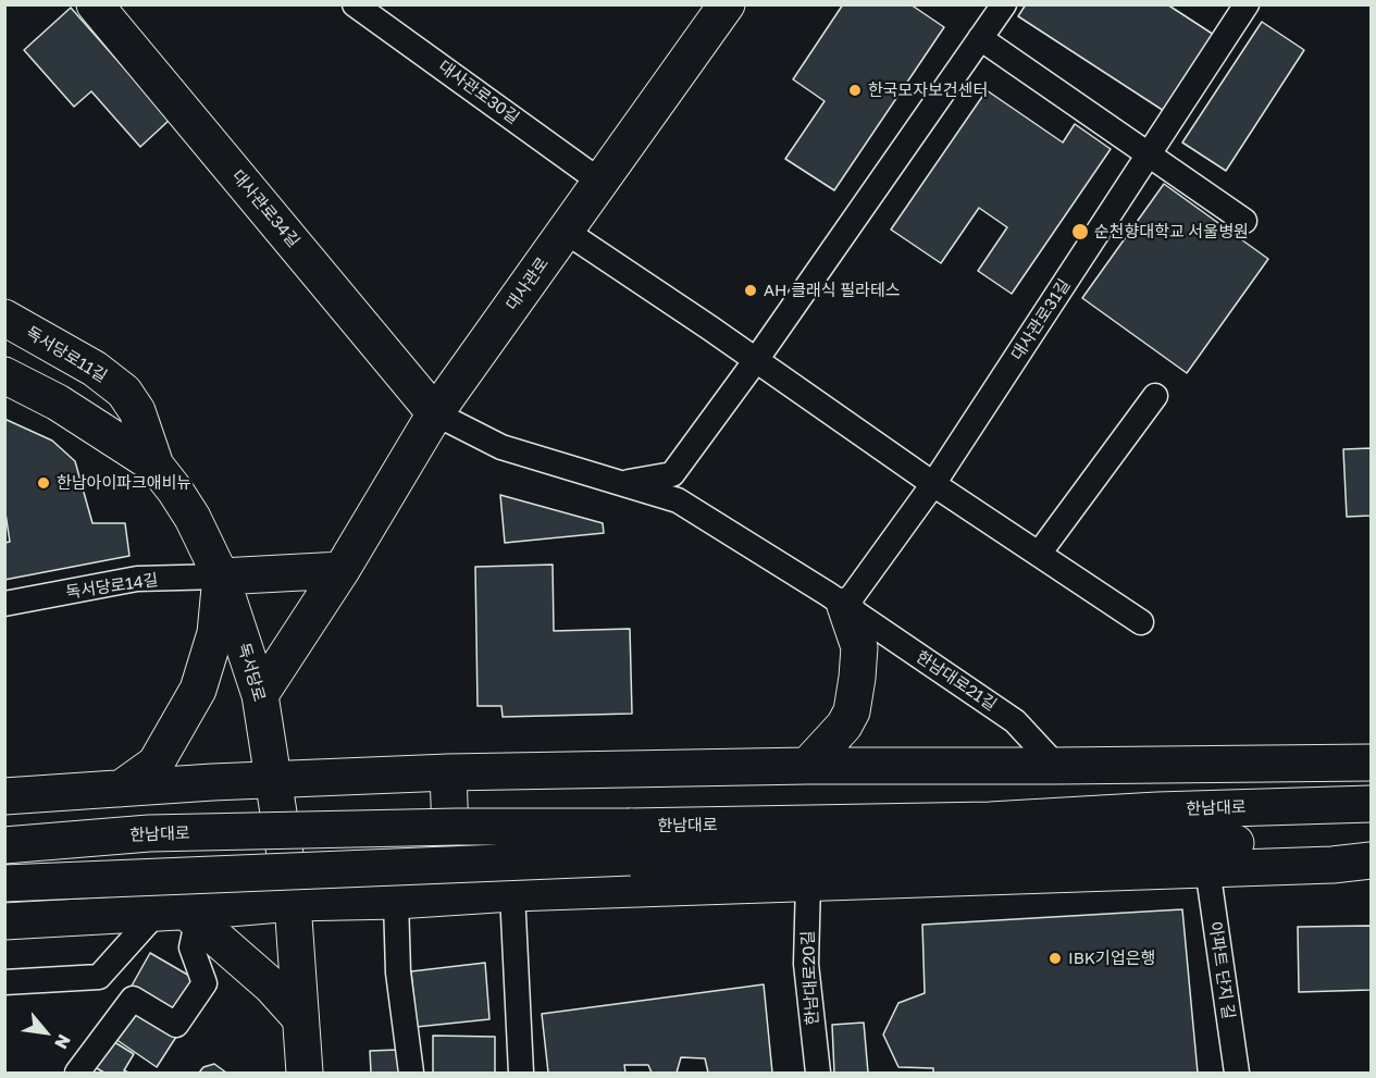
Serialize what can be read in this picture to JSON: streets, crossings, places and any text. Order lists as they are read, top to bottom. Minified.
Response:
{"streets":{"main road":["대사관로34길","대사관로","독서당로11길","독서당로","한남대로"],"street":["대사관로30길","대사관로31길","독서당로14길","한남대로21길","아파트 단지 길","한남대로20길"]},"crossings":[["대사관로30길","대사관로"],["대사관로34길","대사관로"],["대사관로34길","한남대로21길"],["대사관로","독서당로"],["대사관로","한남대로21길"],["독서당로11길","독서당로"],["독서당로14길","독서당로"]],"places":["한국모자보건센터","순천향대학교 서울병원","AH 클래식 필라테스","한남아이파크애비뉴","IBK기업은행"],"north":"bottom right"}
